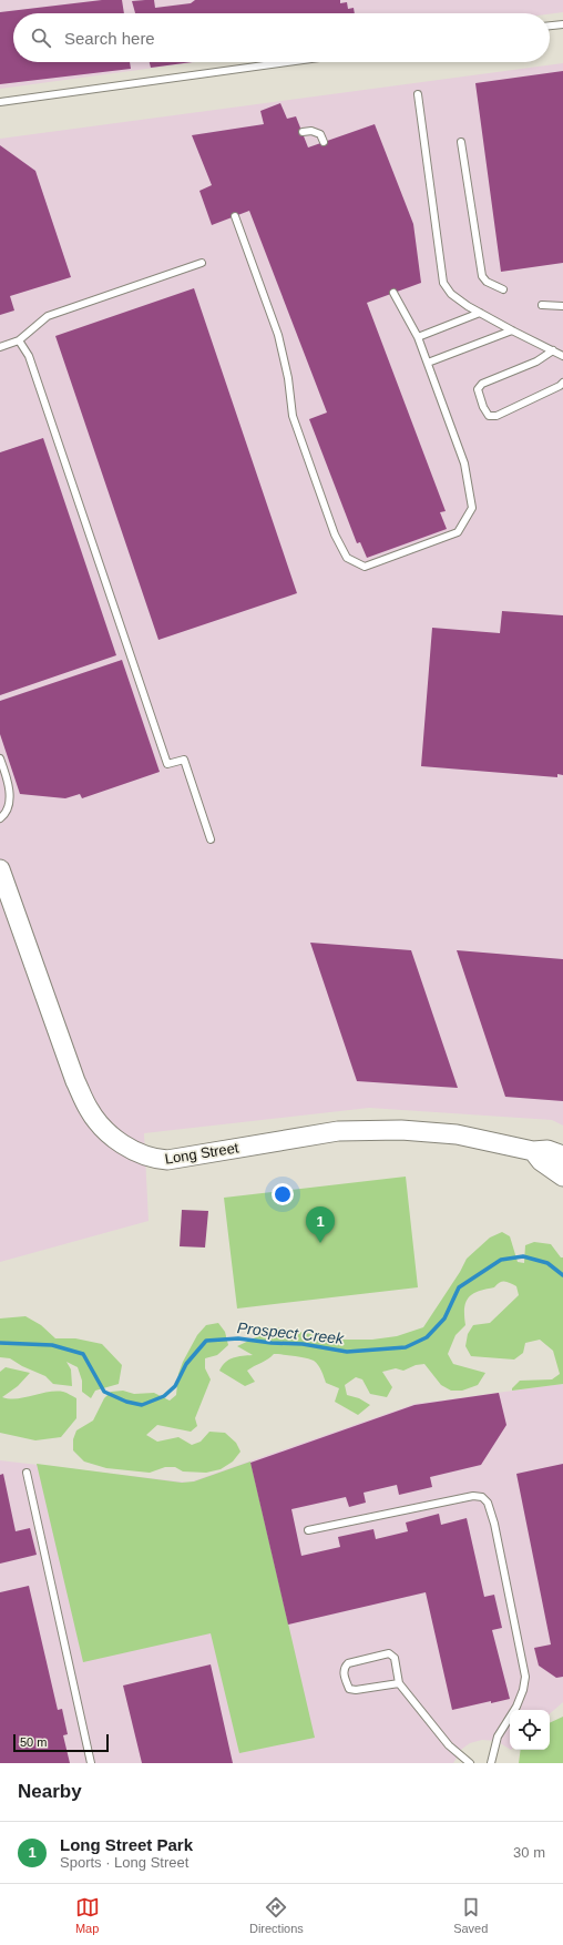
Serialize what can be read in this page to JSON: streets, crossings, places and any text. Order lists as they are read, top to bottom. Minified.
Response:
{"streets":{"street":["Long Street"]},"water":["Prospect Creek"],"scale_bar":"50 m","page":{"search":"Search here","pins":"1","scale":"50 m","heading":"Nearby","list":[{"mark":"1","name":"Long Street Park","note":"Sports · Long Street","value":"30 m"}],"nav":["Map","Directions","Saved"]}}
